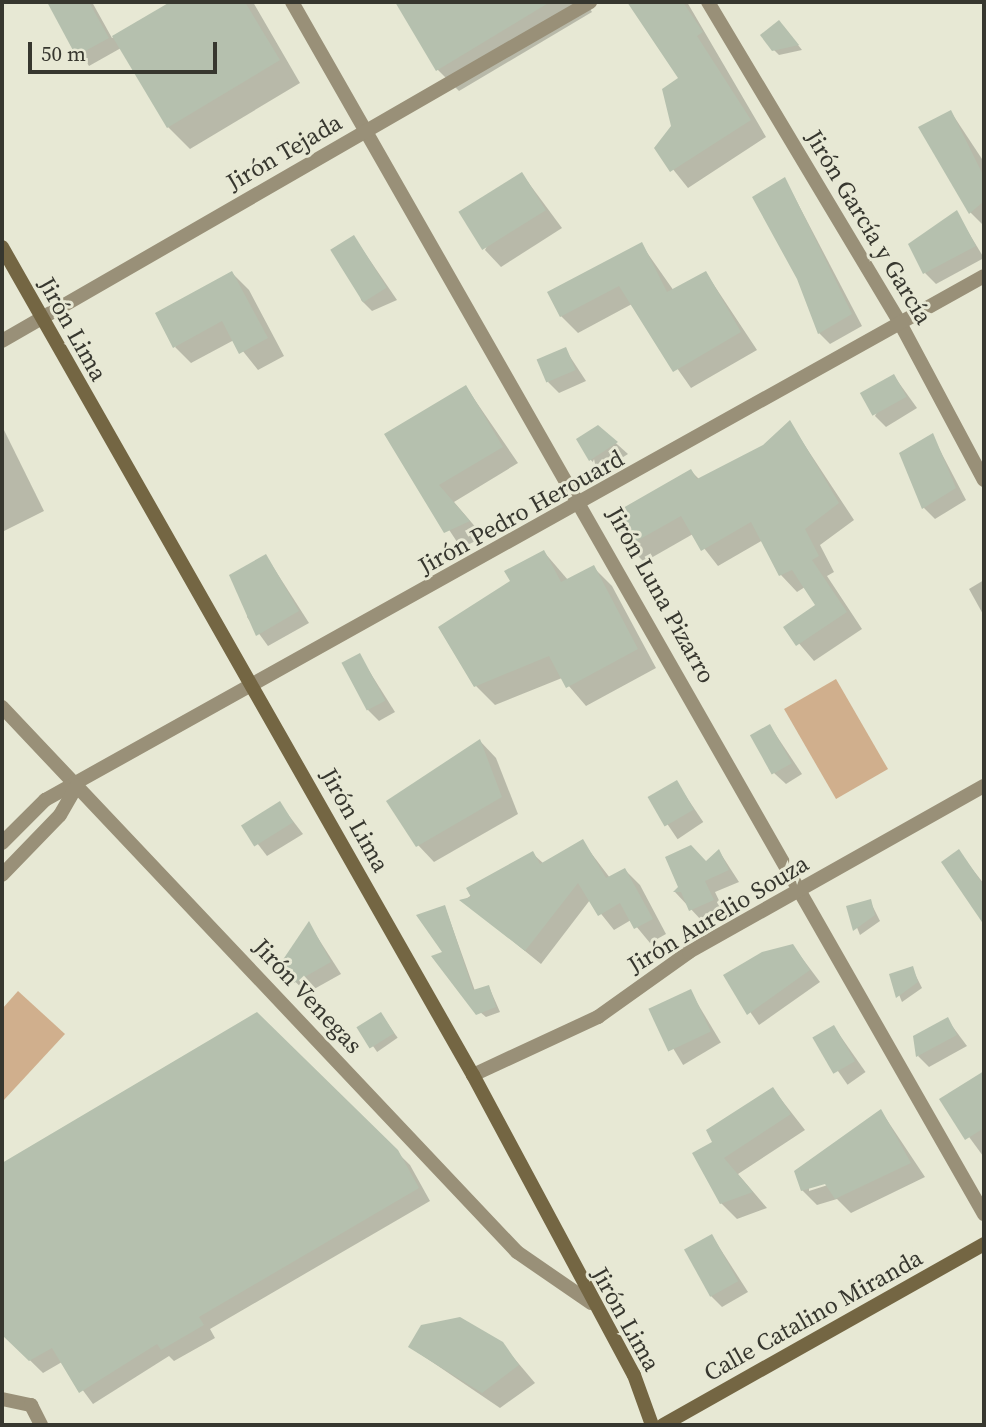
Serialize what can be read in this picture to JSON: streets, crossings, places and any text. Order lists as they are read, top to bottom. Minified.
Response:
{"streets":{"street":["Jirón Tejada","Jirón García y García","Jirón Lima","Jirón Pedro Herouard","Jirón Luna Pizarro","Jirón Aurelio Souza","Jirón Venegas","Calle Catalino Miranda"]},"crossings":[["Jirón Tejada","Jirón Lima"],["Jirón Tejada","Jirón Luna Pizarro"],["Jirón García y García","Jirón Pedro Herouard"],["Jirón Lima","Jirón Pedro Herouard"],["Jirón Lima","Jirón Aurelio Souza"],["Jirón Lima","Jirón Venegas"],["Jirón Pedro Herouard","Jirón Luna Pizarro"],["Jirón Pedro Herouard","Jirón Venegas"],["Jirón Luna Pizarro","Jirón Aurelio Souza"]],"scale_bar":"50 m"}
